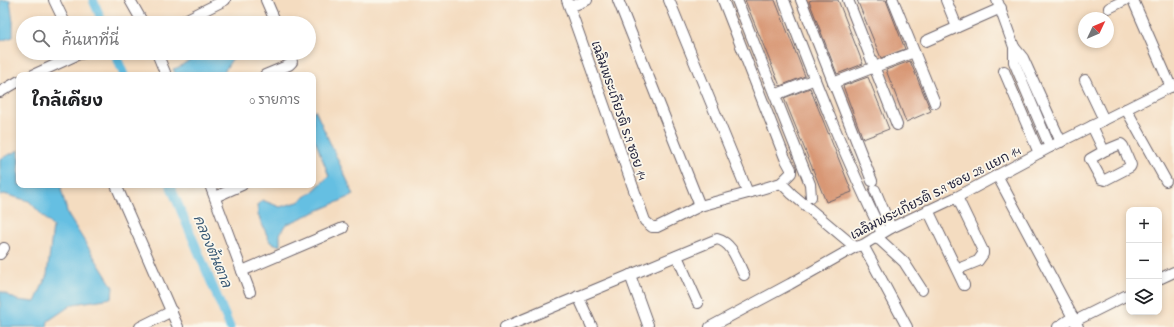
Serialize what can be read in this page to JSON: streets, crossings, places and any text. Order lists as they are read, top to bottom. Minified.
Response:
{"streets":{"street":["เฉลิมพระเกียรติ ร.9 ซอย 14","เฉลิมพระเกียรติ ร.9 ซอย 28 แยก 14"]},"water":["คลองต้นตาล"],"north":"top right","page":{"search":"ค้นหาที่นี่","heading":["ใกล้เคียง","0 รายการ"],"map_buttons":["+","−"]}}
